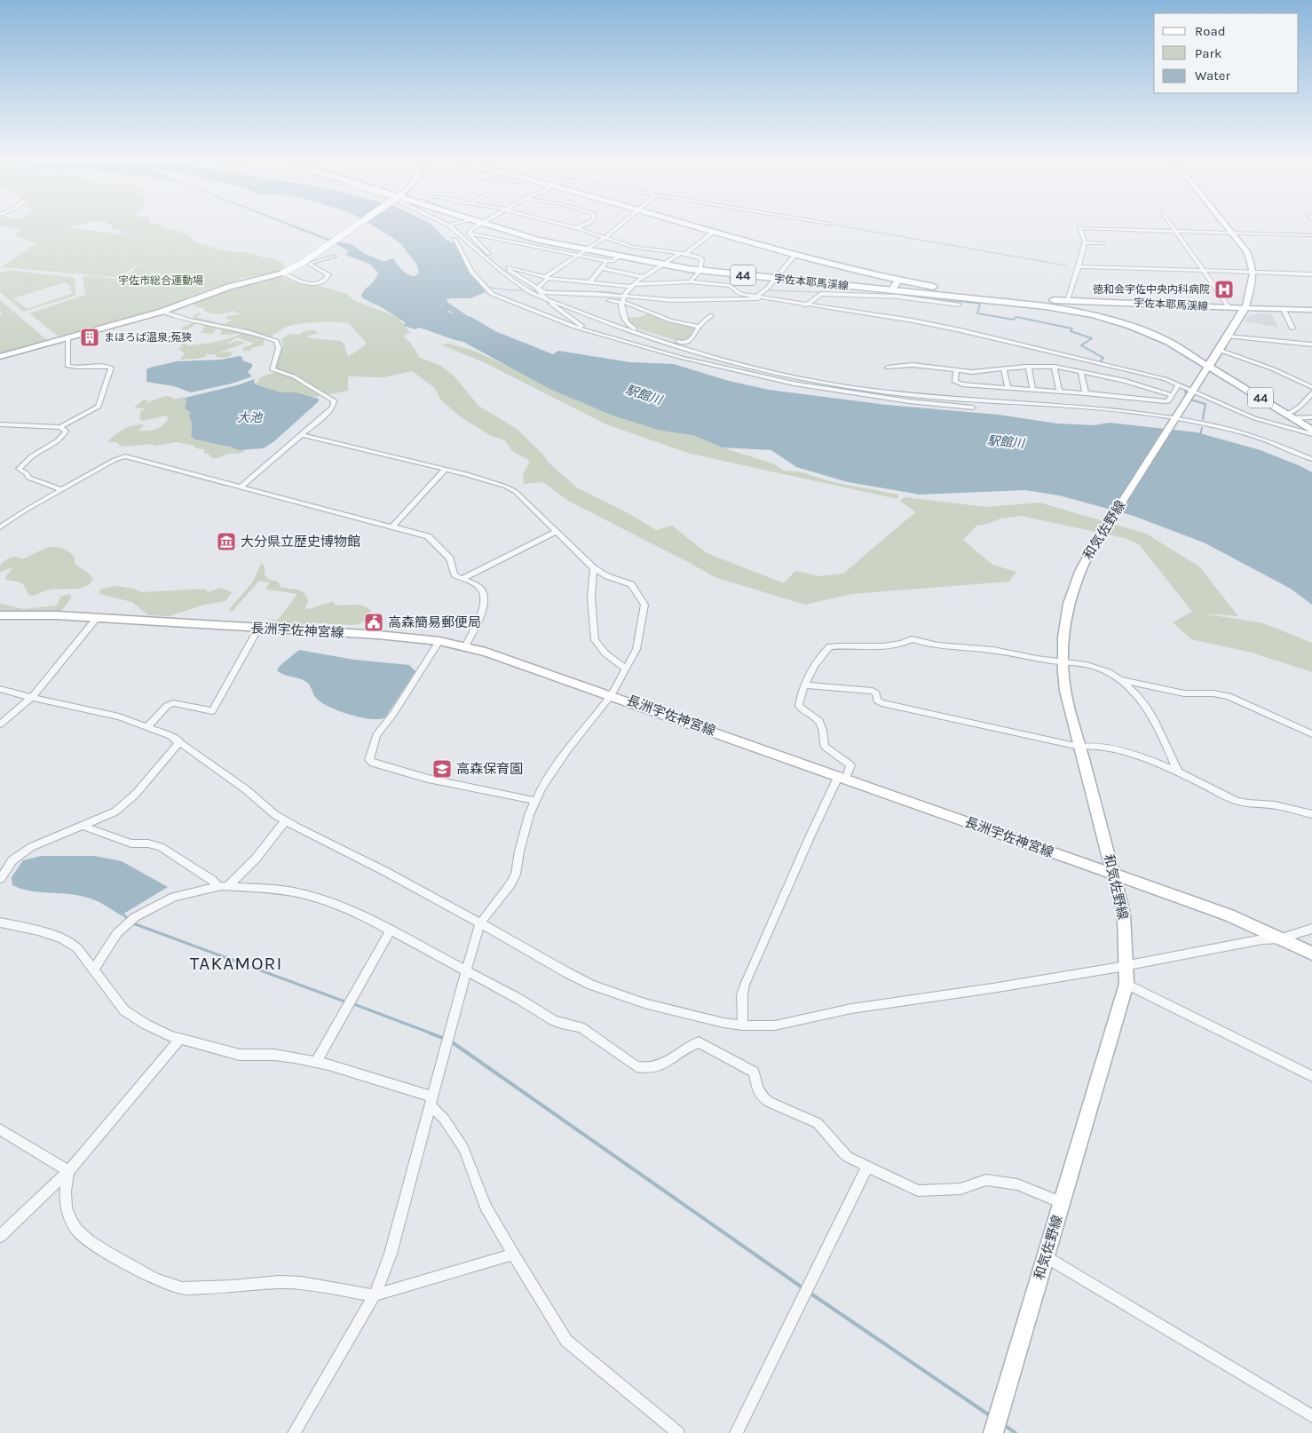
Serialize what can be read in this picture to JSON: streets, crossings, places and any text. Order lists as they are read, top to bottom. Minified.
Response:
{"streets":{"main road":["44","宇佐本耶馬渓線","和気佐野線","長洲宇佐神宮線"]},"crossings":[["宇佐本耶馬渓線","和気佐野線"],["和気佐野線","長洲宇佐神宮線"]],"districts":["TAKAMORI"],"water":["駅館川","大池"],"parks":["宇佐市総合運動場"],"places":{"hospital":["徳和会宇佐中央内科病院"],"building":["まほろば温泉;菟狭"],"museum":["大分県立歴史博物館"],"public building":["高森簡易郵便局"],"school or university":["高森保育園"]},"legend":["Road","Park","Water"]}
